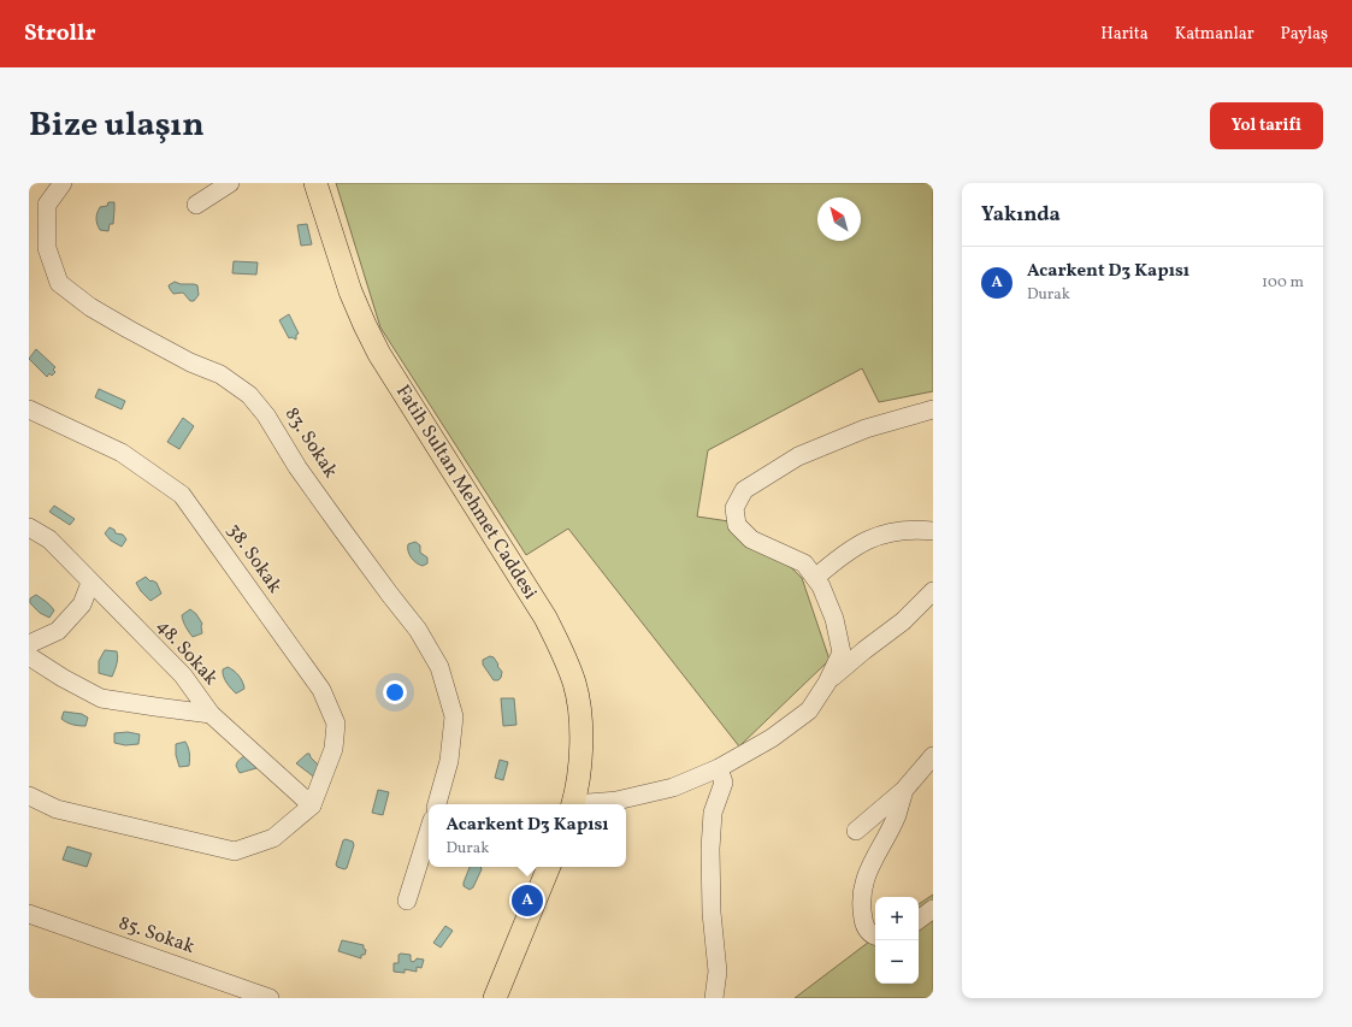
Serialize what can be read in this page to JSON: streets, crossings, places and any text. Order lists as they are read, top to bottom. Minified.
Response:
{"streets":{"main road":["Fatih Sultan Mehmet Caddesi"],"street":["83. Sokak","38. Sokak","48. Sokak","85. Sokak"]},"north":"top left","page":{"header":"Strollr","nav":["Harita","Katmanlar","Paylaş"],"title":"Bize ulaşın","buttons":"Yol tarifi","heading":"Yakında","list":[{"mark":"A","name":"Acarkent D3 Kapısı","note":"Durak","value":"100 m"}],"popup":["Acarkent D3 Kapısı","Durak"],"pins":"A","map_buttons":["+","−"]}}
